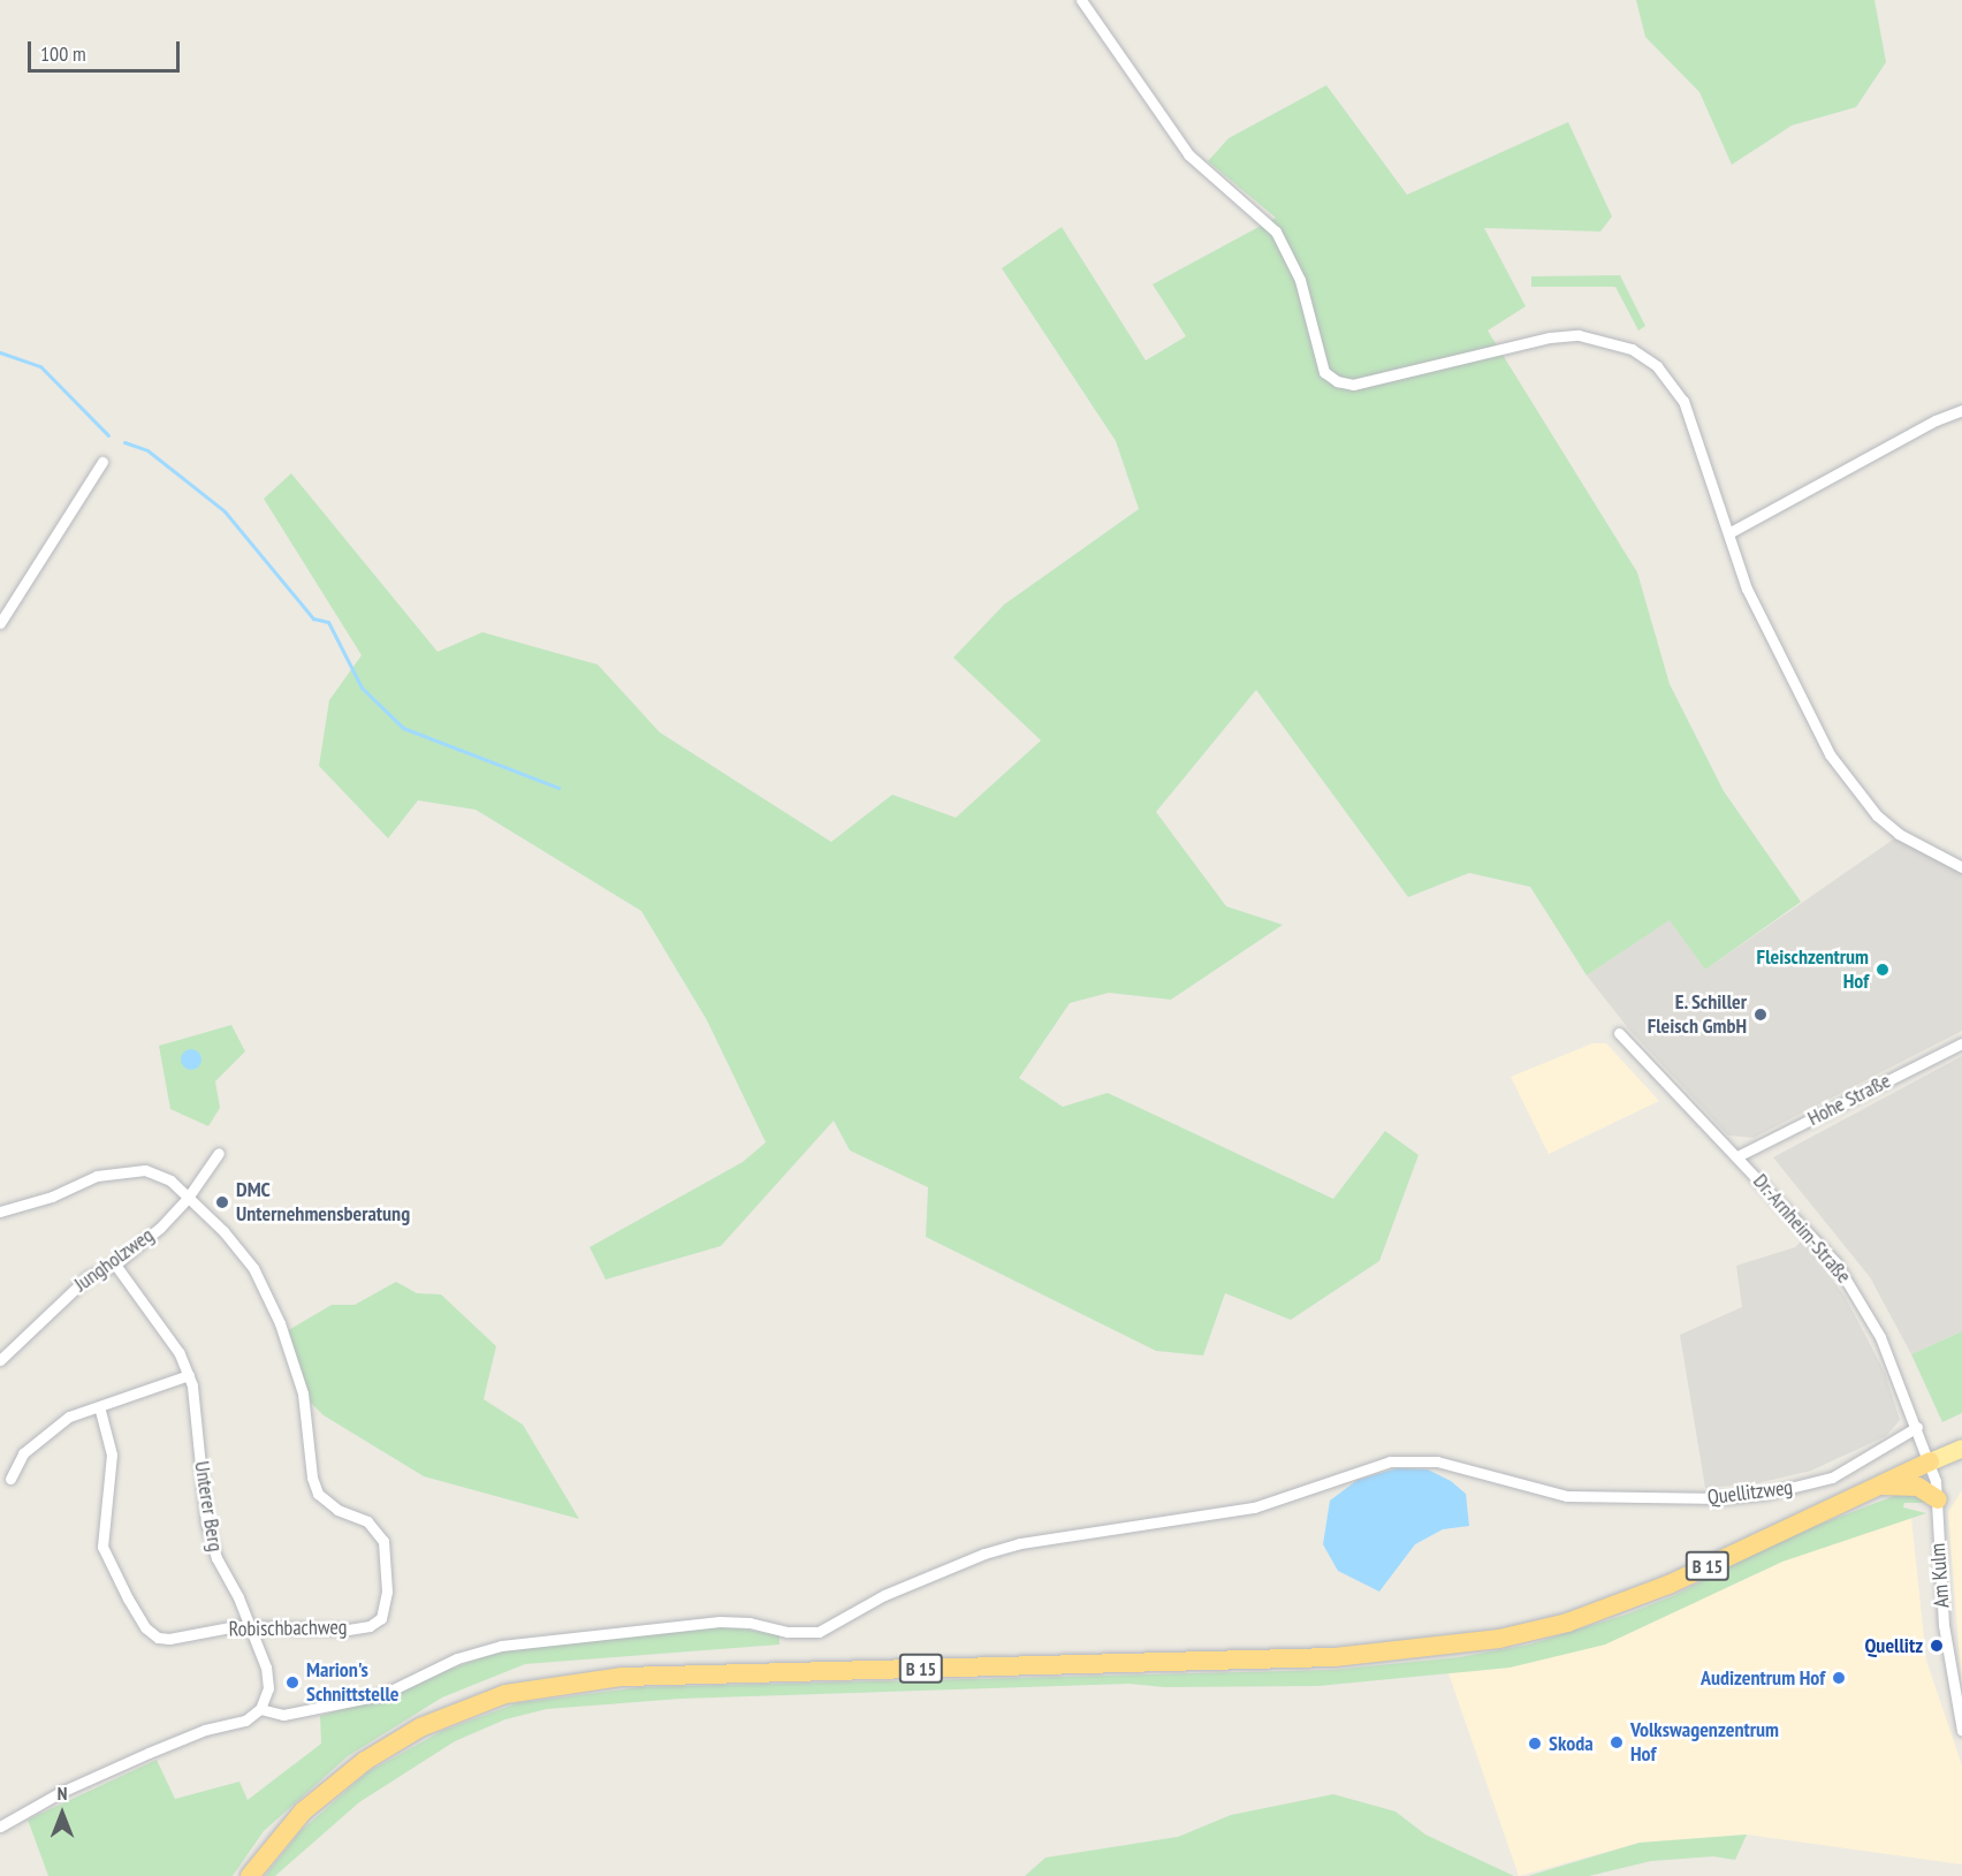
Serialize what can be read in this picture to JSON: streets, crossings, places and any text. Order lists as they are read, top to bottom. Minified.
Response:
{"streets":{"highway":["B 15"],"street":["Hohe Straße","Dr.-Arnheim-Straße","Jungholzweg","Quellitzweg","Unterer Berg","Am Kulm","Robischbachweg"]},"crossings":[["Hohe Straße","Dr.-Arnheim-Straße"],["Dr.-Arnheim-Straße","Quellitzweg"],["Dr.-Arnheim-Straße","B 15"],["Dr.-Arnheim-Straße","Am Kulm"],["Jungholzweg","Unterer Berg"],["Jungholzweg","Robischbachweg"],["Quellitzweg","Unterer Berg"],["Unterer Berg","Robischbachweg"],["B 15","Am Kulm"]],"places":["Fleischzentrum Hof","E. Schiller Fleisch GmbH","DMC Unternehmensberatung","Quellitz","Audizentrum Hof","Marion's Schnittstelle","Volkswagenzentrum Hof","Skoda"],"scale_bar":"100 m","north":"top"}
